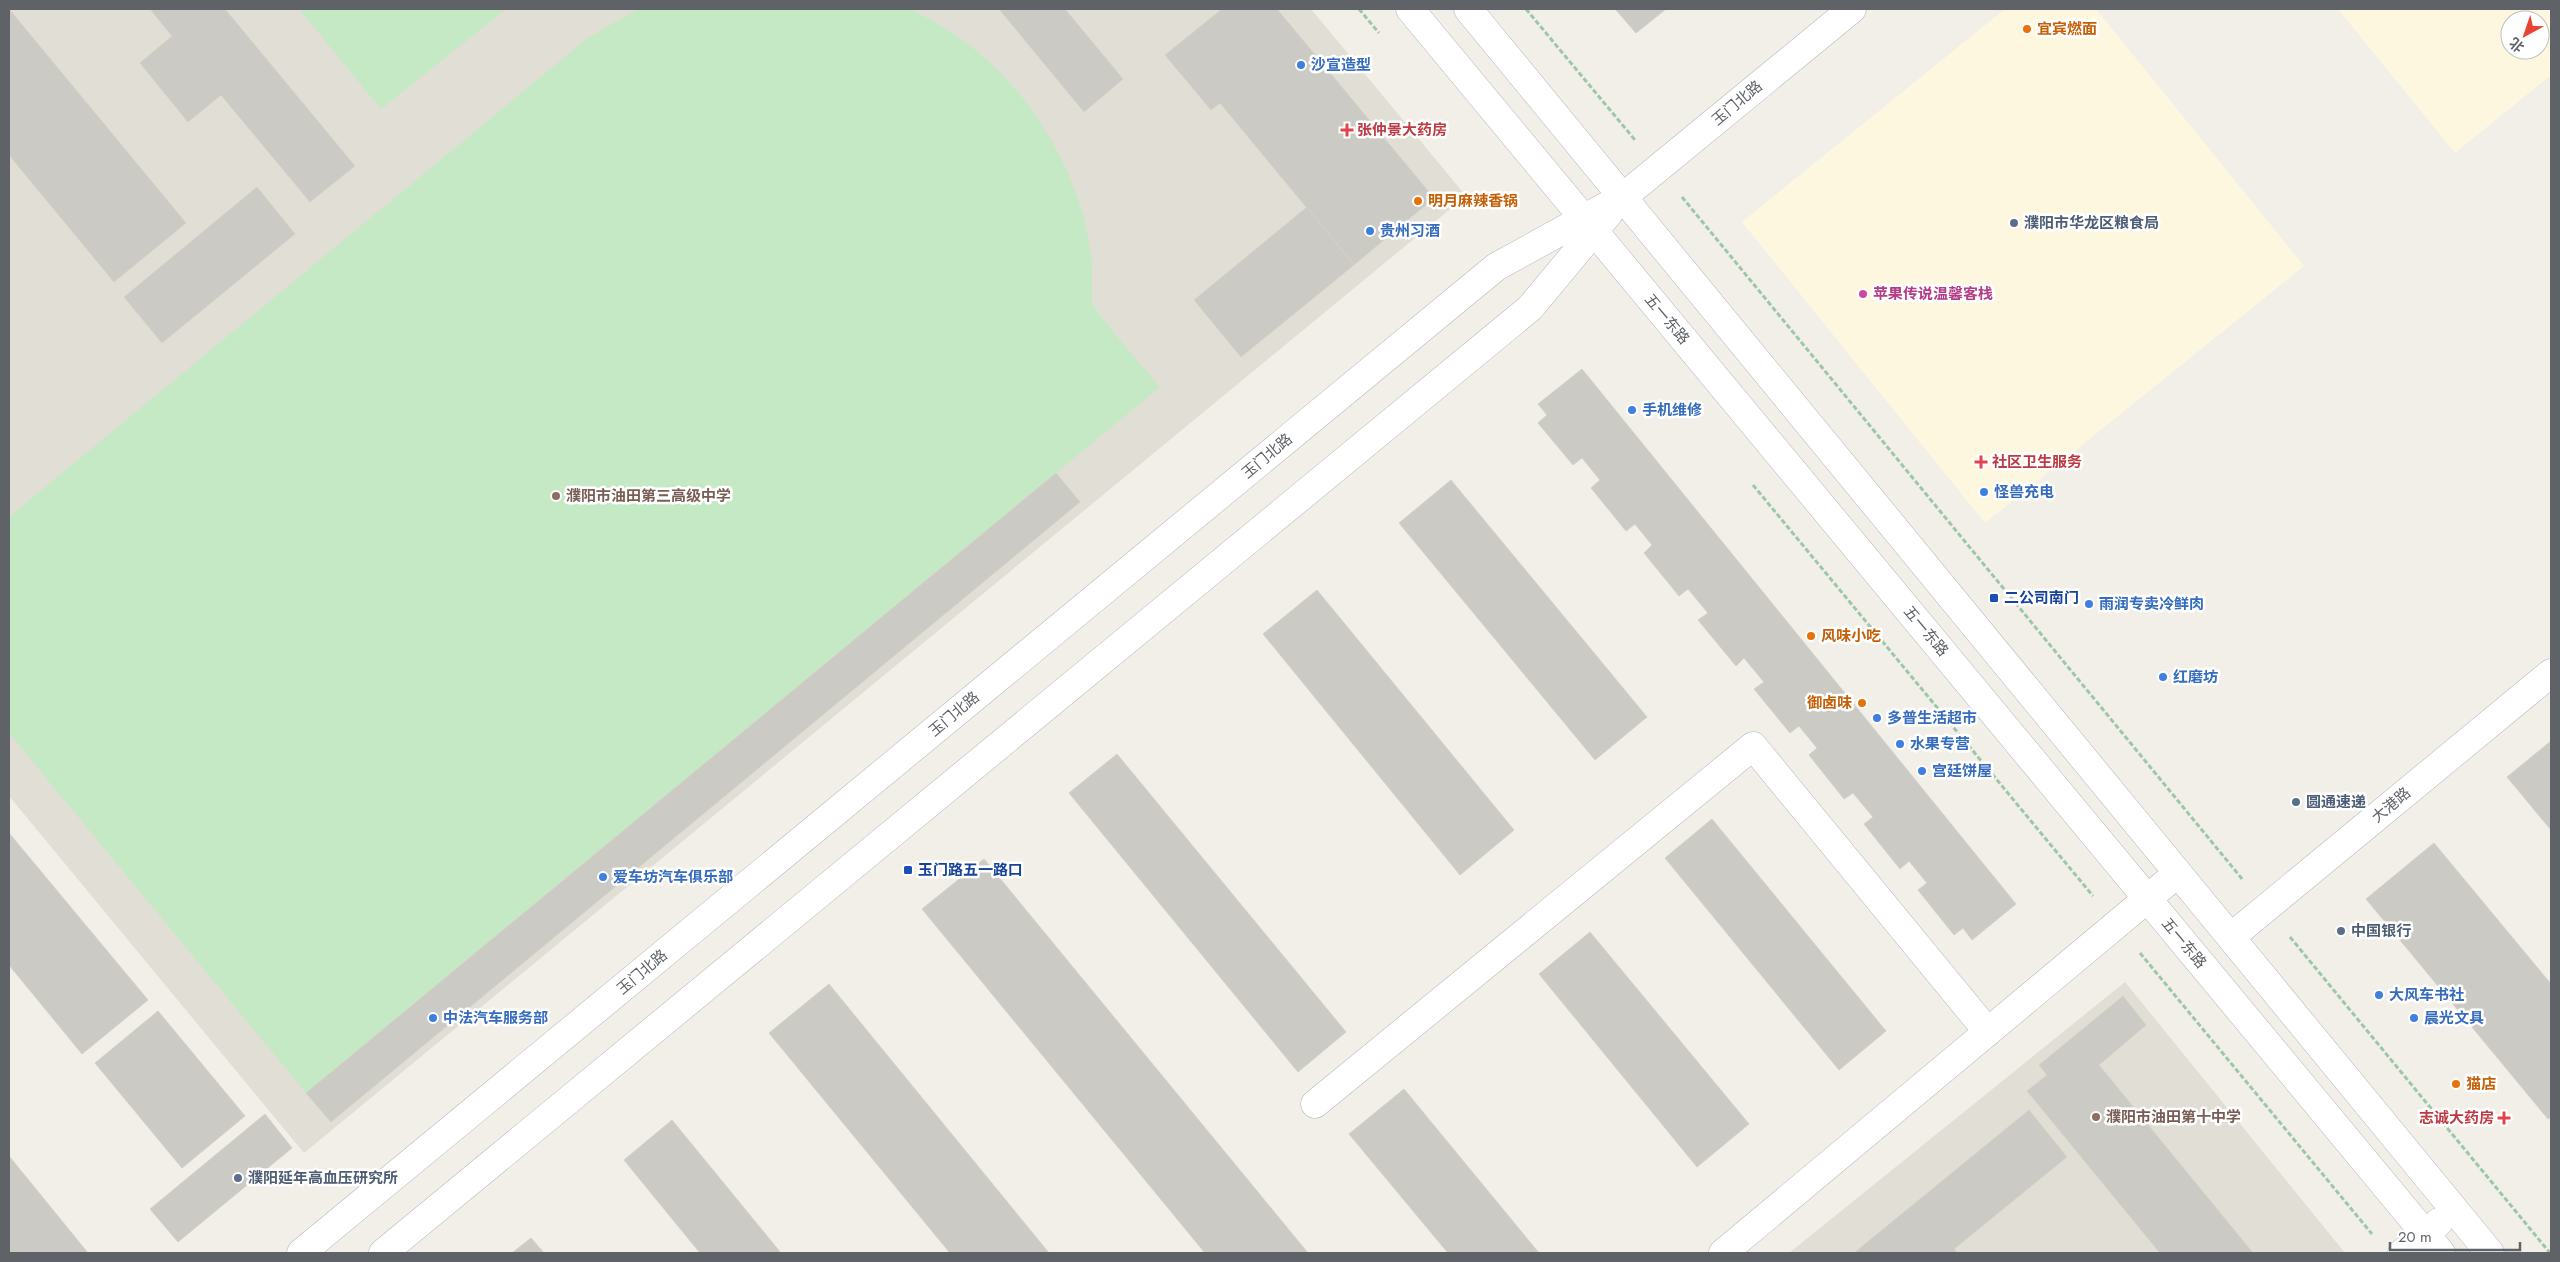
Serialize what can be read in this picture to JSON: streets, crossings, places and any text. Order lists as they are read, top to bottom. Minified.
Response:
{"streets":{"street":["玉门北路","五一东路","大港路"]},"crossings":[["玉门北路","五一东路"]],"places":{"other":["宜宾燃面","沙宣造型","明月麻辣香锅","濮阳市华龙区粮食局","贵州习酒","苹果传说温馨客栈","手机维修","怪兽充电","濮阳市油田第三高级中学","雨润专卖冷鲜肉","风味小吃","红磨坊","御卤味","多普生活超市","水果专营","宫廷饼屋","圆通速递","爱车坊汽车俱乐部","中国银行","大风车书社","中法汽车服务部","晨光文具","猫店","濮阳市油田第十中学","濮阳延年高血压研究所"],"health":["张仲景大药房","社区卫生服务","志诚大药房"],"transit":["二公司南门","玉门路五一路口"]},"scale_bar":"20 m","north":"bottom left"}
